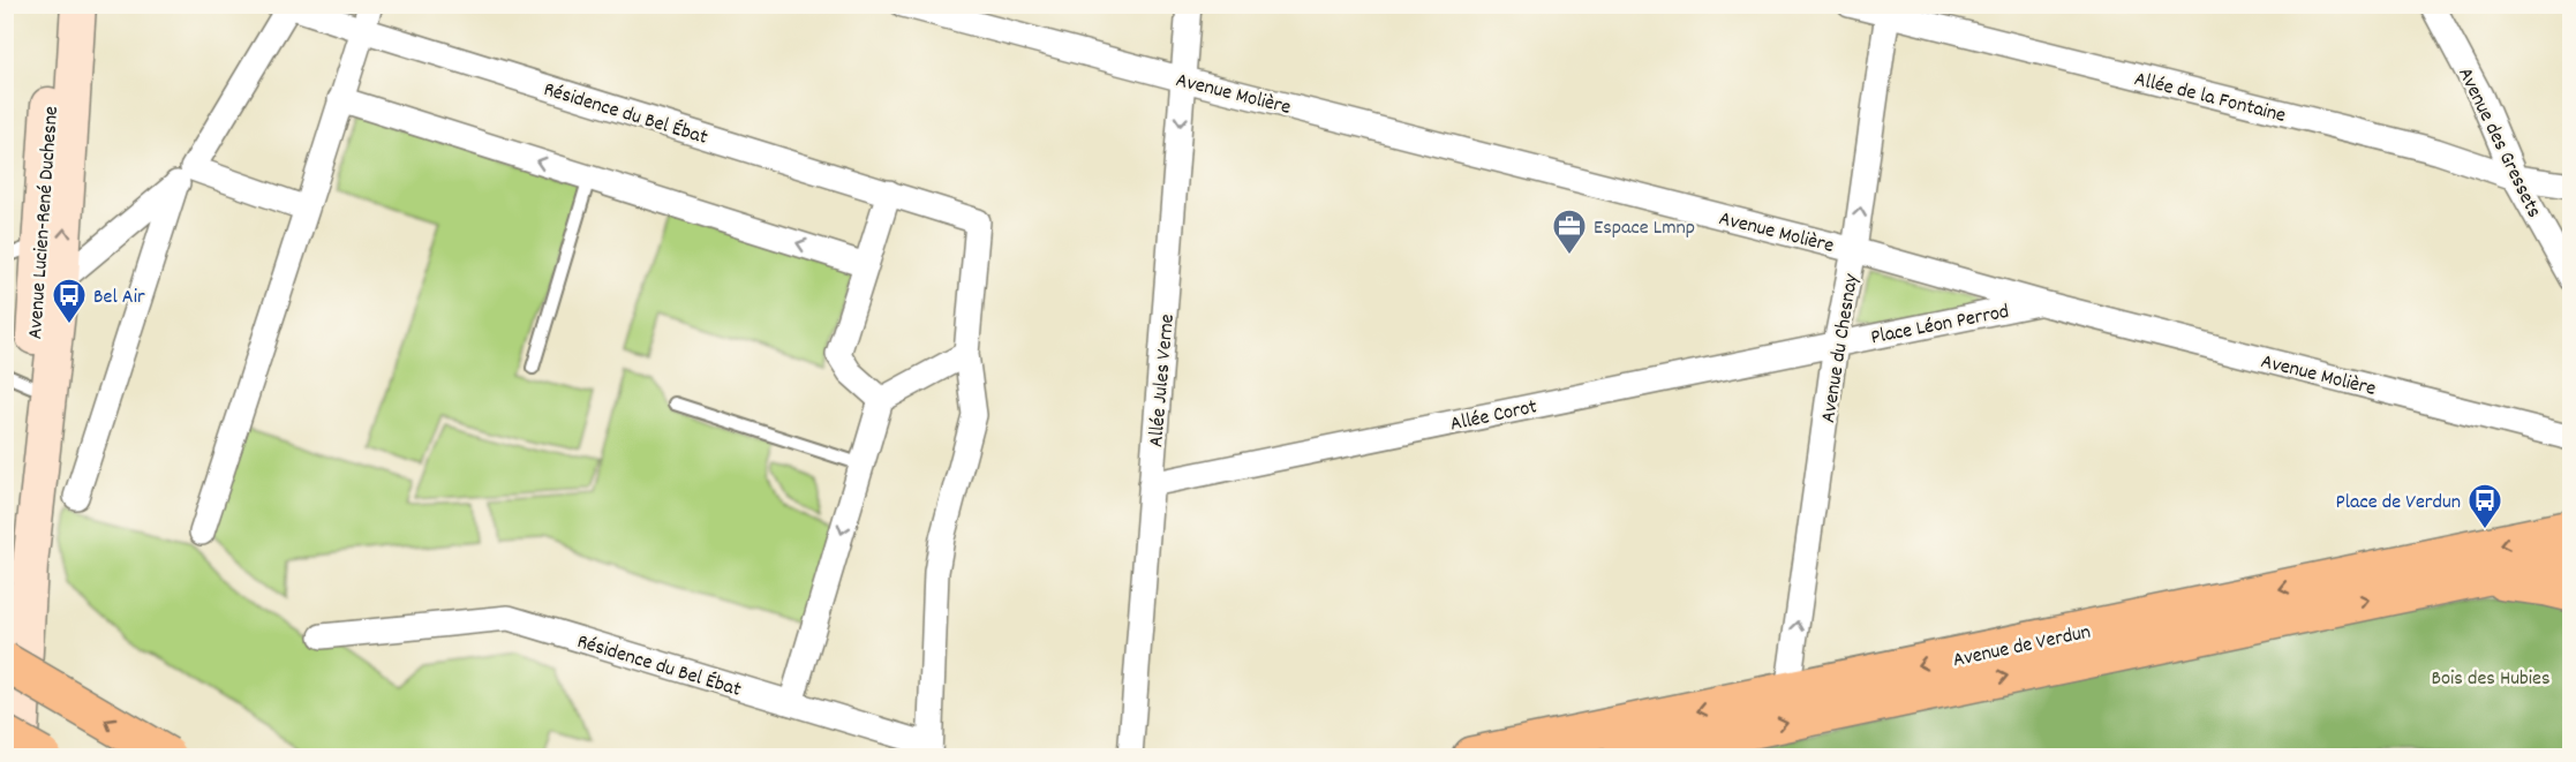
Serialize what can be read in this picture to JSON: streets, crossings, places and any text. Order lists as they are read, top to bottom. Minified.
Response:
{"streets":{"main road":["Avenue Lucien-René Duchesne","Avenue de Verdun"],"street":["Avenue Molière","Allée de la Fontaine","Résidence du Bel Ébat","Avenue des Gressets","Place Léon Perrod","Avenue du Chesnay","Allée Jules Verne","Allée Corot"]},"crossings":[["Avenue Molière","Place Léon Perrod"],["Avenue Molière","Avenue du Chesnay"],["Avenue Molière","Allée Jules Verne"],["Allée de la Fontaine","Avenue des Gressets"],["Allée de la Fontaine","Avenue du Chesnay"],["Résidence du Bel Ébat","Avenue Lucien-René Duchesne"],["Place Léon Perrod","Avenue du Chesnay"],["Place Léon Perrod","Allée Corot"],["Avenue du Chesnay","Allée Corot"],["Avenue du Chesnay","Avenue de Verdun"],["Allée Jules Verne","Allée Corot"]],"one_way":["Avenue du Chesnay","Allée Jules Verne"],"parks":["Bois des Hubies"],"places":{"office":["Espace Lmnp"],"bus stop":["Bel Air","Place de Verdun"]}}
